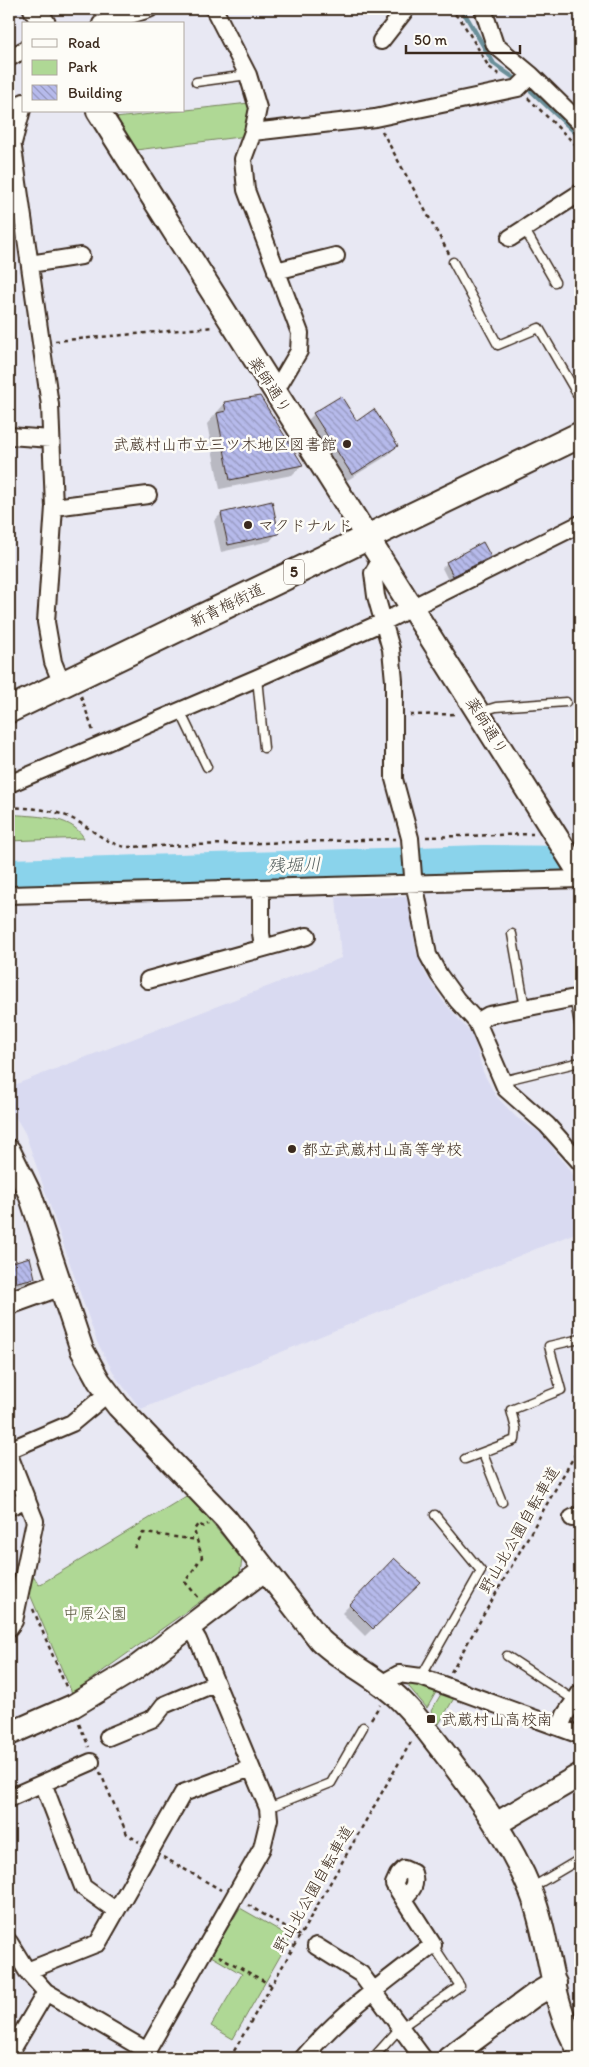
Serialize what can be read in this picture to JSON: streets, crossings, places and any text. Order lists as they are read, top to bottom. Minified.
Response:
{"streets":{"main road":["5","新青梅街道"],"street":["薬師通り"],"path":["野山北公園自転車道"]},"crossings":[["薬師通り","新青梅街道"]],"water":["残堀川"],"parks":["中原公園"],"places":{"other":["武蔵村山市立三ツ木地区図書館","マクドナルド","都立武蔵村山高等学校"],"transit":["武蔵村山高校南"]},"legend":["Road","Park","Building"],"scale_bar":"50 m"}
